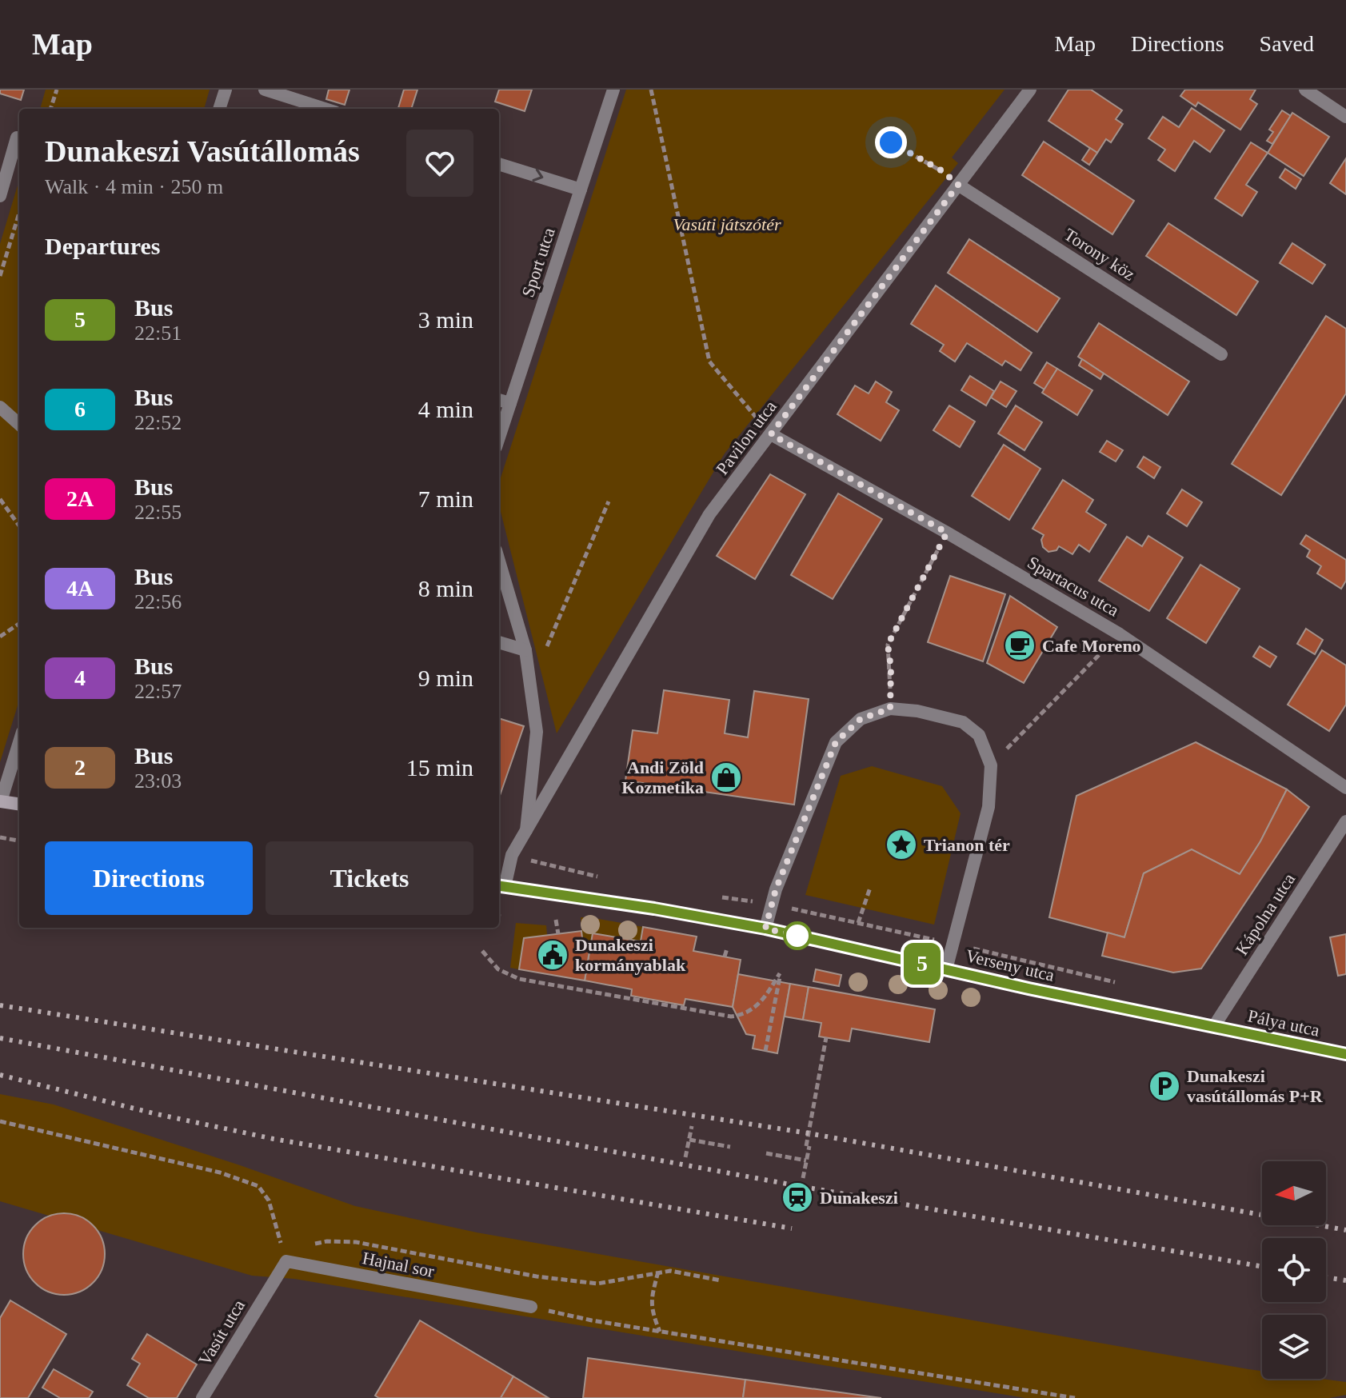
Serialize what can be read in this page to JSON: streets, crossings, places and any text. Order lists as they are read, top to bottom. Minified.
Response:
{"streets":{"street":["Torony köz","Sport utca","Pavilon utca","Spartacus utca","Kápolna utca","Verseny utca","Pálya utca","Hajnal sor","Vasút utca"]},"crossings":[["Torony köz","Pavilon utca"],["Pavilon utca","Spartacus utca"],["Kápolna utca","Verseny utca"],["Kápolna utca","Pálya utca"],["Verseny utca","Pálya utca"],["Hajnal sor","Vasút utca"]],"parks":["Vasúti játszótér"],"places":{"cafe":["Cafe Moreno"],"shop":["Andi Zöld Kozmetika"],"place":["Trianon tér"],"public building":["Dunakeszi kormányablak"],"parking":["Dunakeszi vasútállomás P+R"],"station":["Dunakeszi"]},"lines":["bus line 5"],"north":"left","page":{"header":"Map","nav":["Map","Directions","Saved"],"on_map":"5","heading":[["Dunakeszi Vasútállomás","Walk · 4 min · 250 m"],"Departures"],"list":[{"mark":"5","name":"Bus","note":"22:51","value":"3 min"},{"mark":"6","name":"Bus","note":"22:52","value":"4 min"},{"mark":"2A","name":"Bus","note":"22:55","value":"7 min"},{"mark":"4A","name":"Bus","note":"22:56","value":"8 min"},{"mark":"4","name":"Bus","note":"22:57","value":"9 min"},{"mark":"2","name":"Bus","note":"23:03","value":"15 min"}],"buttons":["Directions","Tickets"]}}
